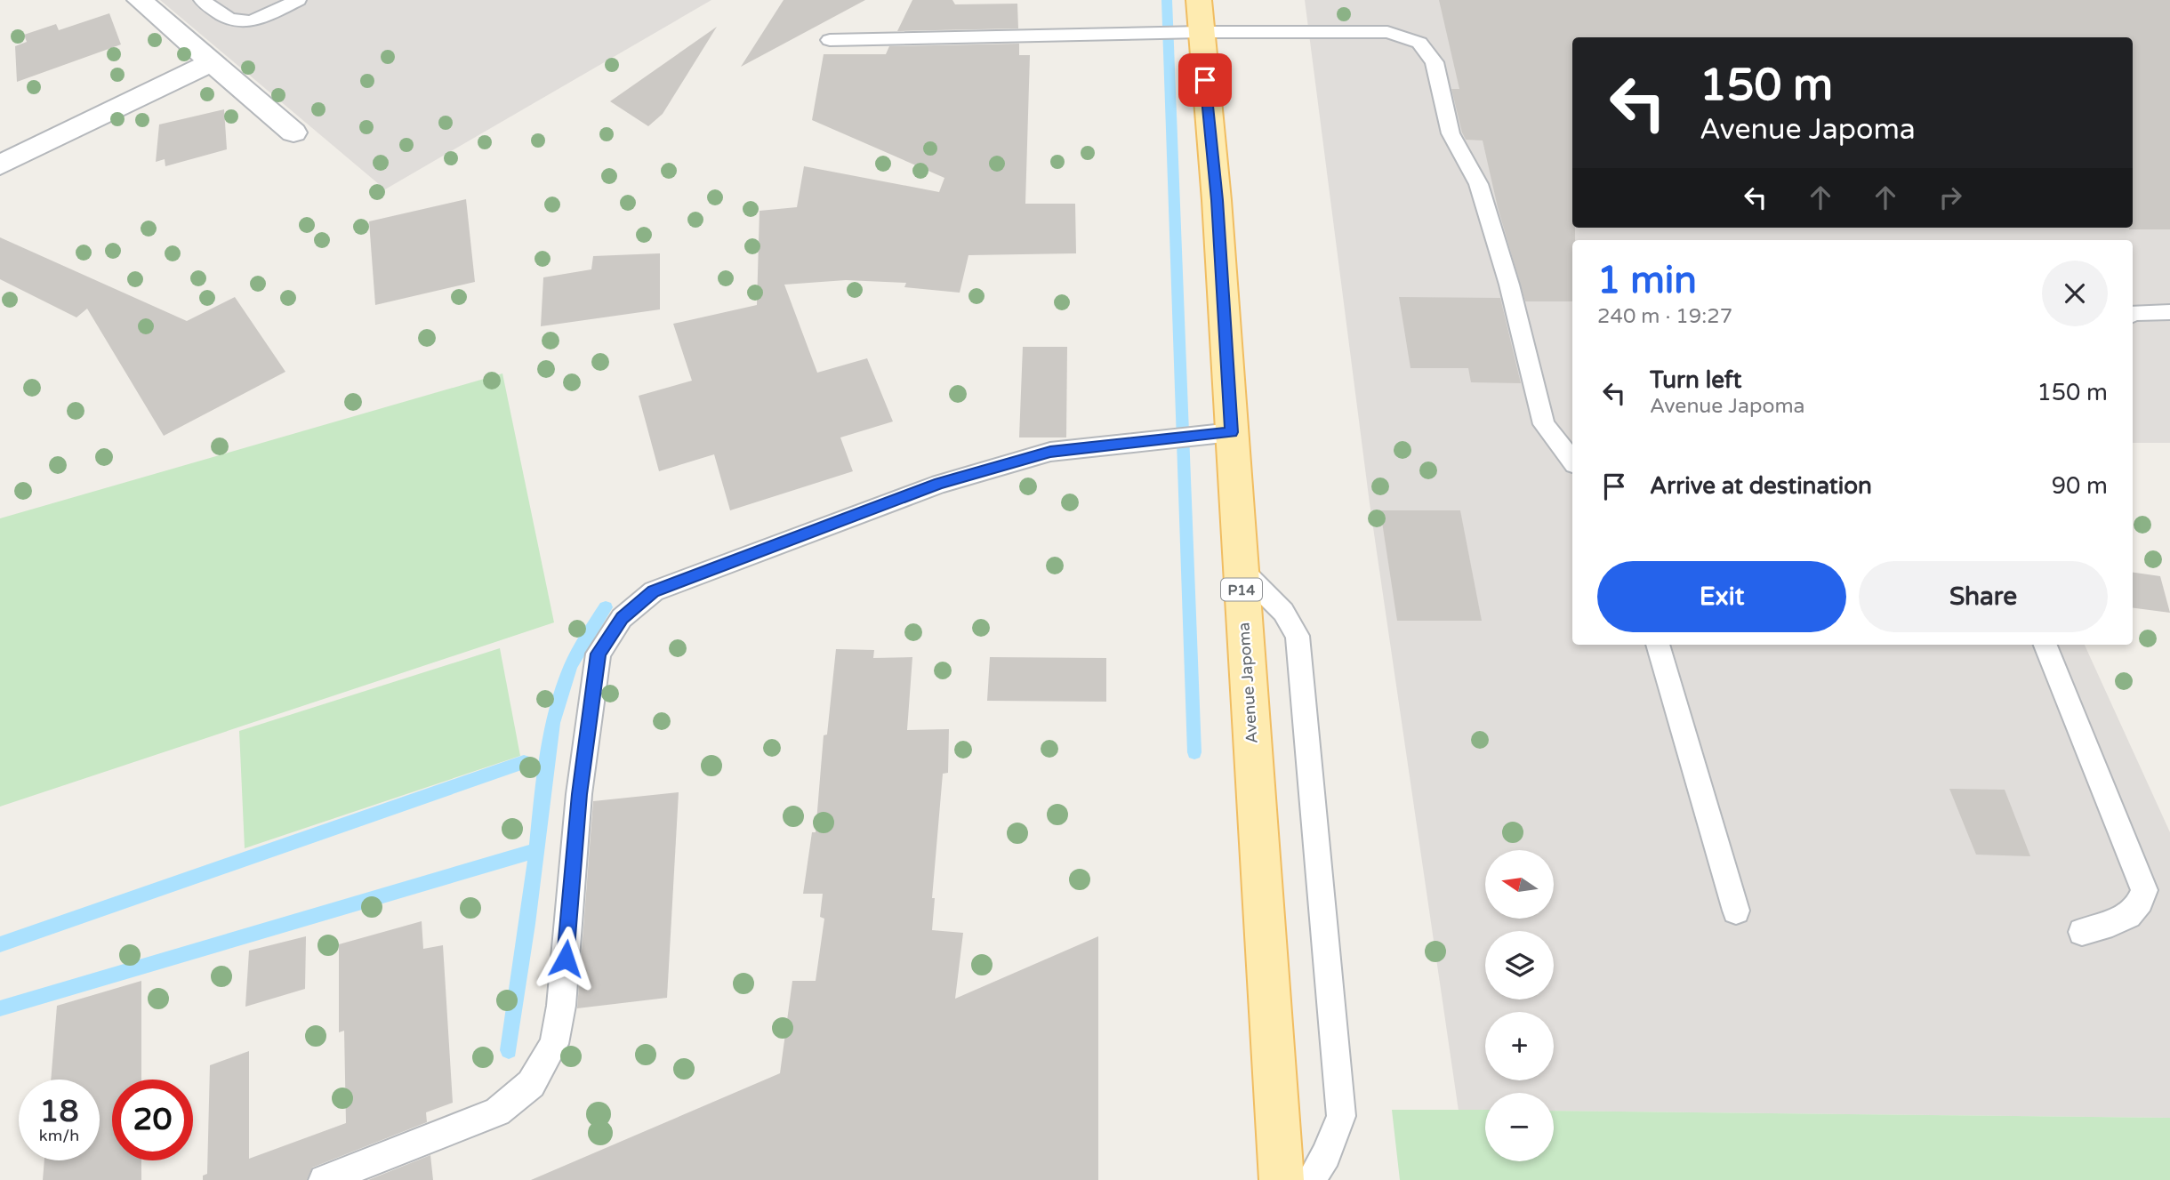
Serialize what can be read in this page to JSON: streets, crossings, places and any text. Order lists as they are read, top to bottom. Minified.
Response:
{"streets":{"main road":["P14","Avenue Japoma"]},"north":"left","page":{"turn":["150 m","Avenue Japoma"],"heading":["1 min","240 m · 19:27"],"list":[{"name":"Turn left","note":"Avenue Japoma","value":"150 m"},{"name":"Arrive at destination","value":"90 m"}],"buttons":["Exit","Share"],"map_buttons":["+","−"],"speed":"18 km/h","limit":"20"}}
